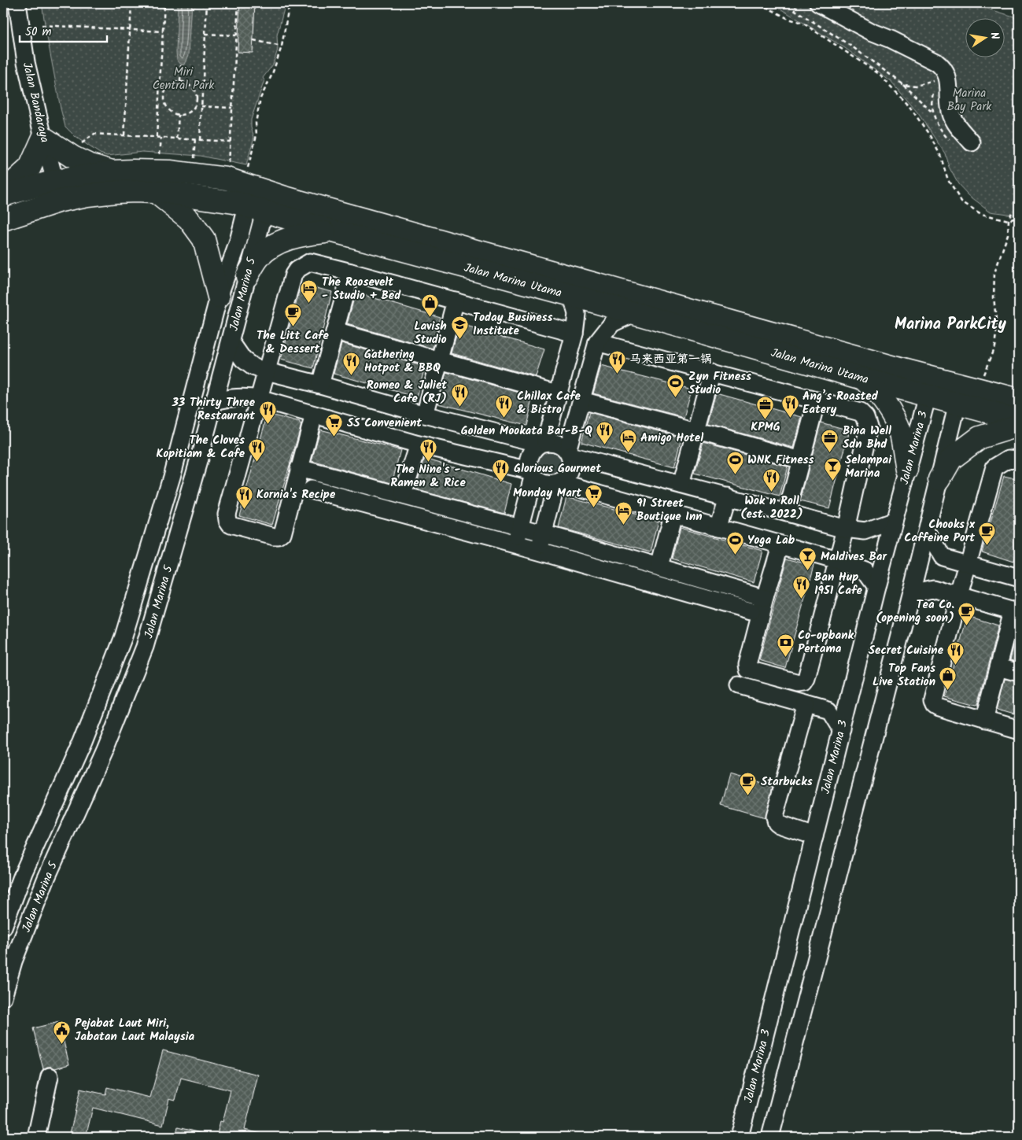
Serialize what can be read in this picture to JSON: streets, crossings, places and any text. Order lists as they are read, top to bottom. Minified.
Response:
{"streets":{"main road":["Jalan Marina Utama"],"street":["Jalan Bandaraya","Jalan Marina 5","Jalan Marina 3"]},"crossings":[["Jalan Bandaraya","Jalan Marina Utama"],["Jalan Marina Utama","Jalan Marina 5"],["Jalan Marina Utama","Jalan Marina 3"]],"districts":["Marina ParkCity"],"parks":["Miri Central Park","Marina Bay Park"],"places":{"hotel":["The Roosevelt - Studio + Bed","Amigo Hotel","91 Street Boutique Inn"],"shop":["Lavish Studio","Top Fans Live Station"],"cafe":["The Litt Cafe & Dessert","Chooks x Caffeine Port","Tea Co. (opening soon)","Starbucks"],"school or university":["Today Business Institute"],"restaurant":["马来西亚第一锅","Gathering Hotpot & BBQ","Romeo & Juliet Cafe (RJ)","Chillax Cafe & Bistro","Ang’s Roasted Eatery","33 Thirty Three Restaurant","Golden Mookata Bar-B-Q","The Cloves Kopitiam & Cafe","The Nine's - Ramen & Rice","Glorious Gourmet","Wok n Roll (est. 2022)","Kornia's Recipe","Ban Hup 1951 Cafe","Secret Cuisine"],"sports":["Zyn Fitness Studio","WNK Fitness","Yoga Lab"],"office":["KPMG","Bina Well Sdn Bhd"],"supermarket":["SS Convenient","Monday Mart"],"bar":["Selampai Marina","Maldives Bar"],"bank":["Co-opbank Pertama"],"public building":["Pejabat Laut Miri, Jabatan Laut Malaysia"]},"scale_bar":"50 m","north":"right"}
